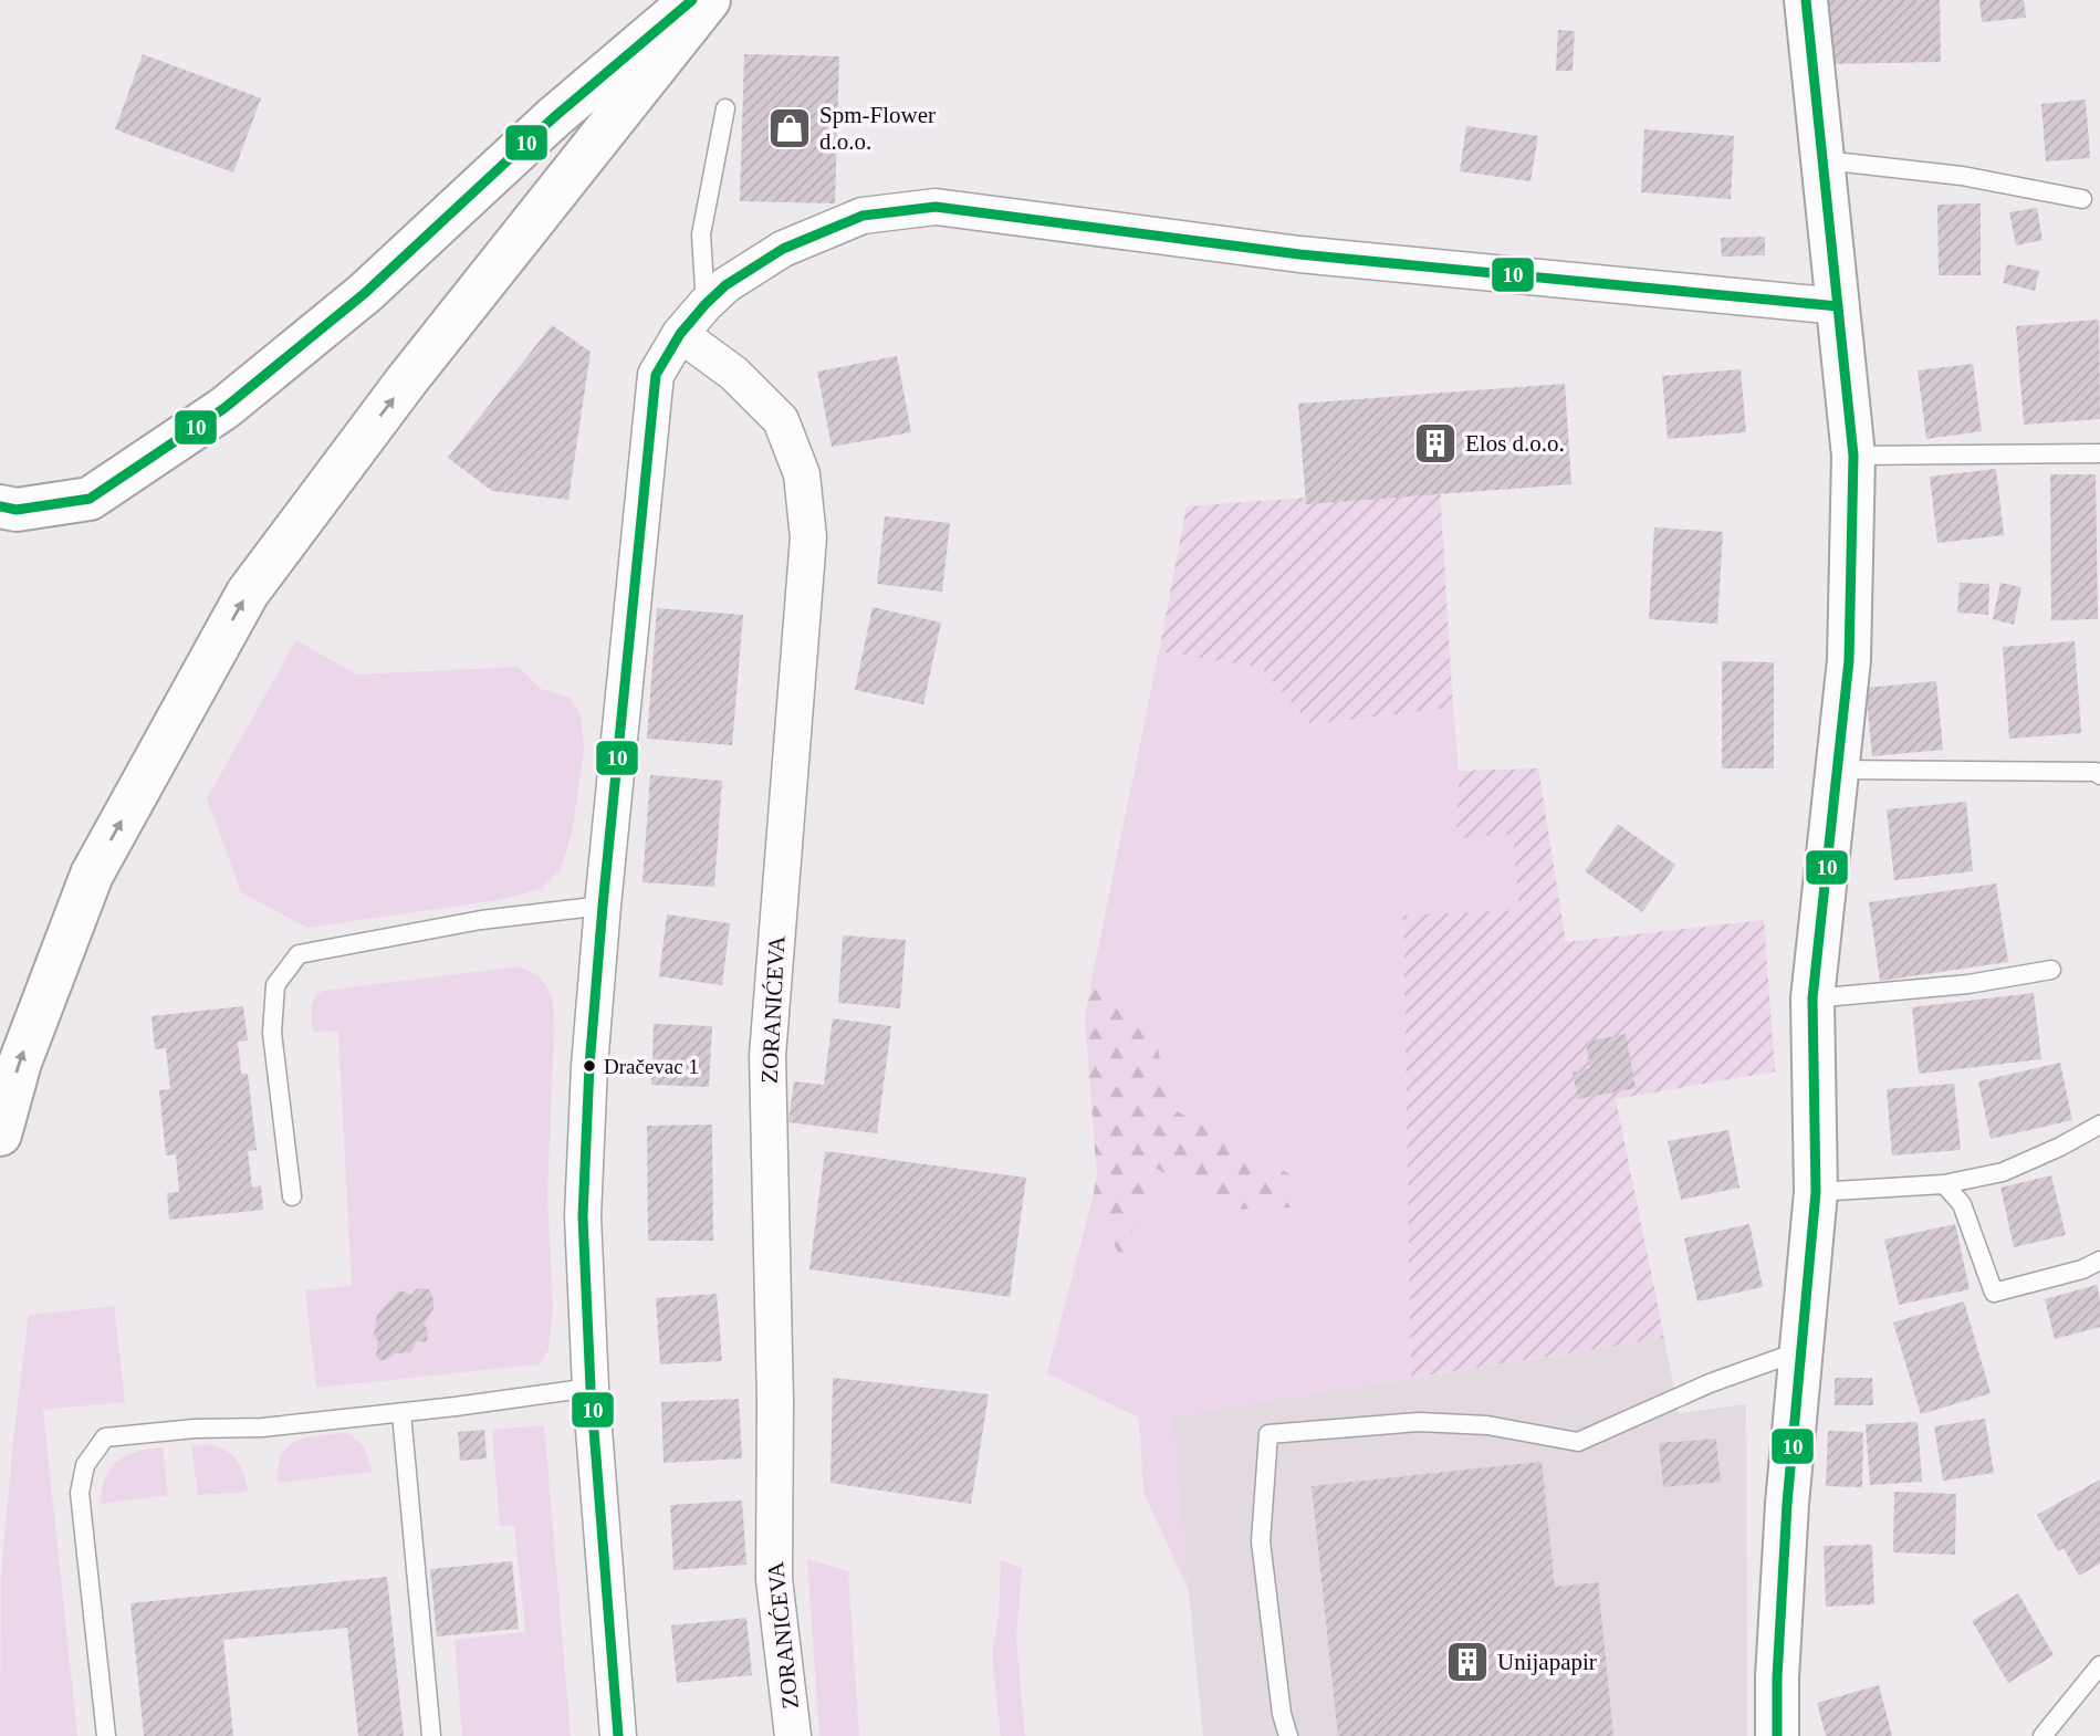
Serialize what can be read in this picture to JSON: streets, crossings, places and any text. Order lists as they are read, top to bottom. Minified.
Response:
{"streets":{"street":["ZORANIĆEVA"]},"places":{"shop":["Spm-Flower d.o.o."],"building":["Elos d.o.o.","Unijapapir"],"other":["Dračevac 1"]},"lines":["transit line 10"]}
